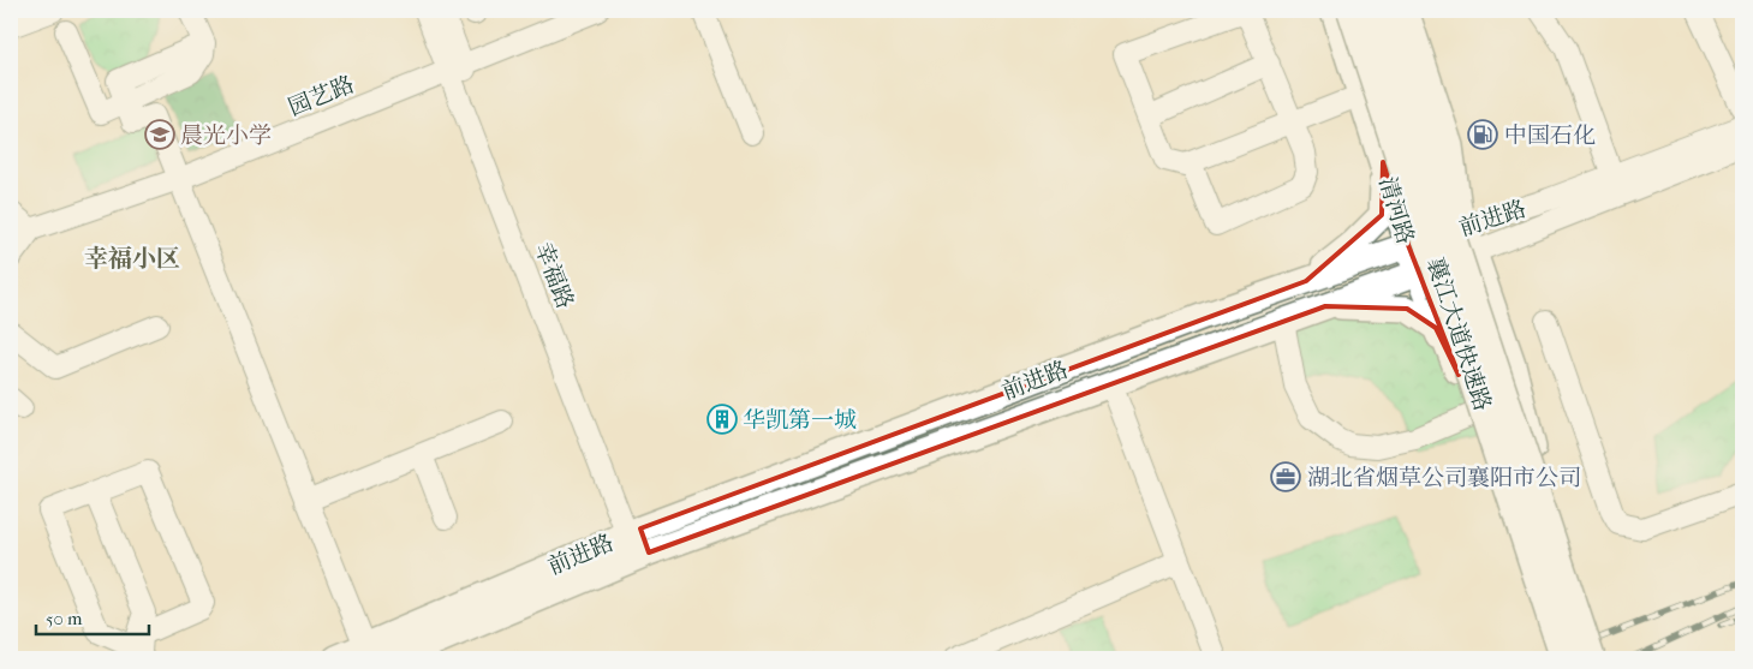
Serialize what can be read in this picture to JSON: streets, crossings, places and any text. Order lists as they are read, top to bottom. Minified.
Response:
{"streets":{"highway":["襄江大道快速路"],"main road":["清河路","前进路"],"street":["园艺路","幸福路"]},"crossings":[["园艺路","幸福路"],["清河路","前进路"],["前进路","幸福路"]],"districts":["幸福小区"],"places":{"school or university":["晨光小学"],"fuel station":["中国石化"],"building":["华凯第一城"],"office":["湖北省烟草公司襄阳市公司"]},"scale_bar":"50 m"}
